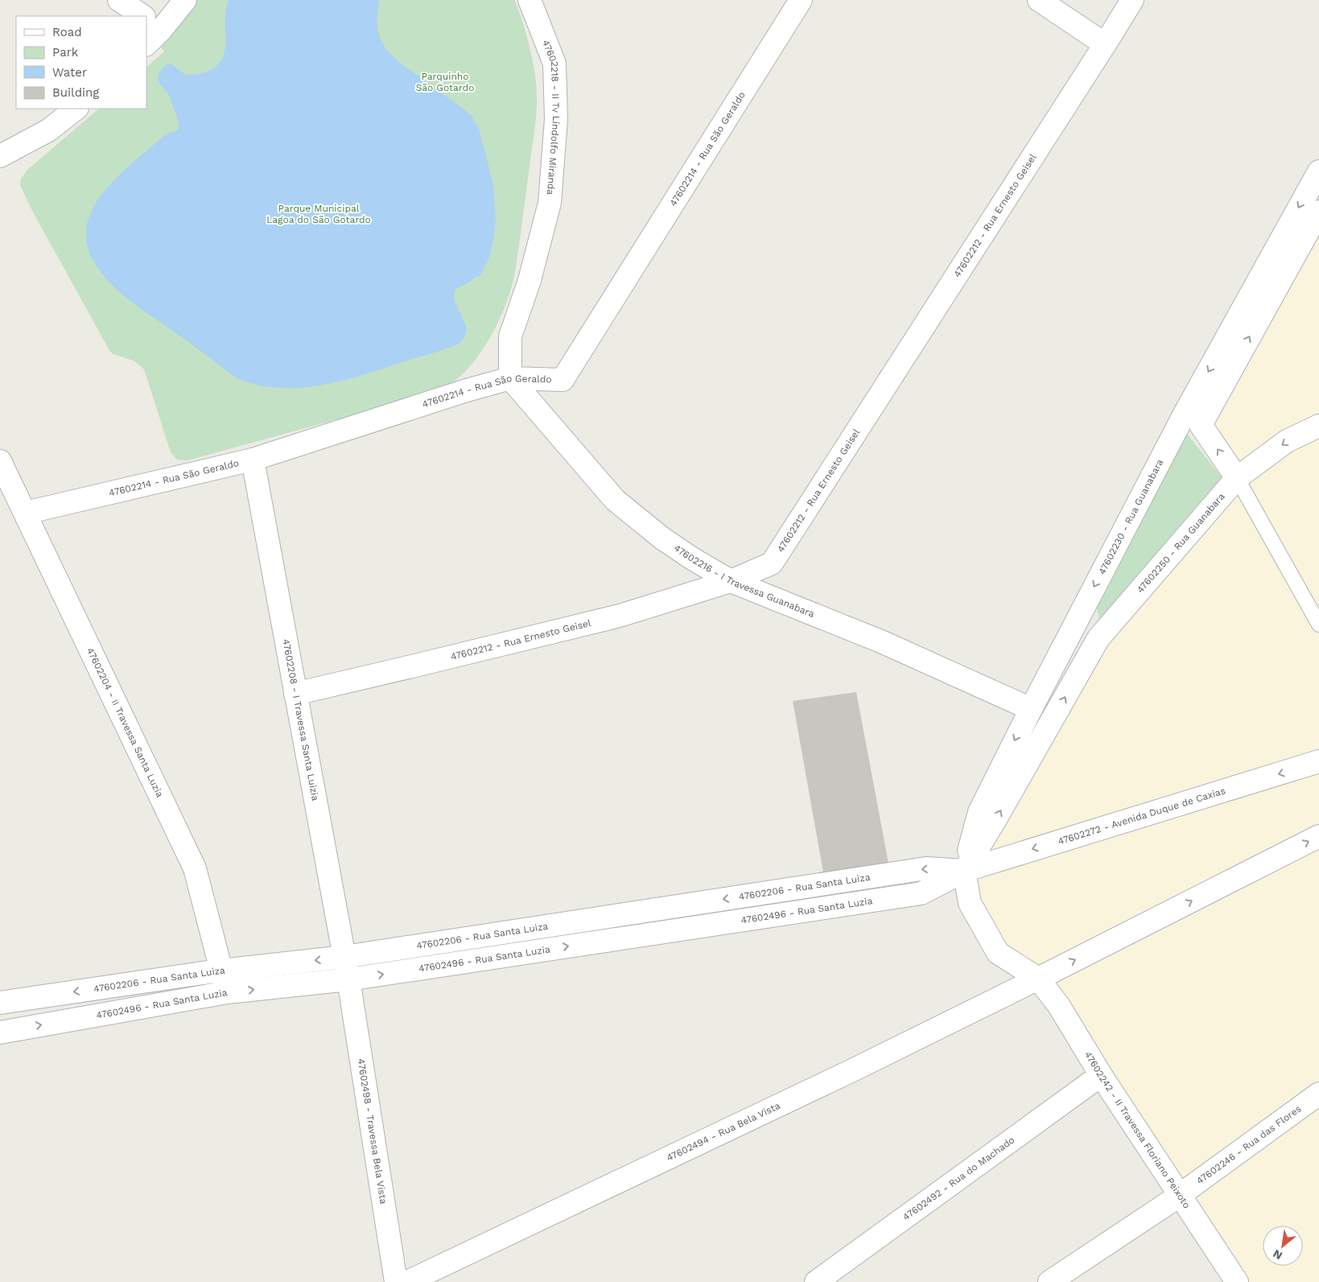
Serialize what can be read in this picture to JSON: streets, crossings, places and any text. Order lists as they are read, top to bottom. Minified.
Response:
{"streets":{"street":["47602218 - II Tv Lindolfo Miranda","47602214 - Rua São Geraldo","47602212 - Rua Ernesto Geisel","47602230 - Rua Guanabara","47602250 - Rua Guanabara","47602216 - I Travessa Guanabara","47602208 - I Travessa Santa Luizia","47602204 - II Travessa Santa Luzia","47602272 - Avenida Duque de Caxias","47602206 - Rua Santa Luiza","47602496 - Rua Santa Luzia","47602242 - II Travessa Floriano Peixoto","47602498 - Travessa Bela Vista","47602494 - Rua Bela Vista","47602246 - Rua das Flores","47602492 - Rua do Machado"]},"crossings":[["47602218 - II Tv Lindolfo Miranda","47602214 - Rua São Geraldo"],["47602218 - II Tv Lindolfo Miranda","47602216 - I Travessa Guanabara"],["47602214 - Rua São Geraldo","47602216 - I Travessa Guanabara"],["47602214 - Rua São Geraldo","47602208 - I Travessa Santa Luizia"],["47602214 - Rua São Geraldo","47602204 - II Travessa Santa Luzia"],["47602212 - Rua Ernesto Geisel","47602216 - I Travessa Guanabara"],["47602212 - Rua Ernesto Geisel","47602208 - I Travessa Santa Luizia"],["47602230 - Rua Guanabara","47602250 - Rua Guanabara"],["47602230 - Rua Guanabara","47602216 - I Travessa Guanabara"],["47602230 - Rua Guanabara","47602272 - Avenida Duque de Caxias"],["47602230 - Rua Guanabara","47602206 - Rua Santa Luiza"],["47602230 - Rua Guanabara","47602496 - Rua Santa Luzia"],["47602230 - Rua Guanabara","47602242 - II Travessa Floriano Peixoto"],["47602250 - Rua Guanabara","47602272 - Avenida Duque de Caxias"],["47602250 - Rua Guanabara","47602206 - Rua Santa Luiza"],["47602250 - Rua Guanabara","47602496 - Rua Santa Luzia"],["47602250 - Rua Guanabara","47602242 - II Travessa Floriano Peixoto"],["47602208 - I Travessa Santa Luizia","47602206 - Rua Santa Luiza"],["47602208 - I Travessa Santa Luizia","47602496 - Rua Santa Luzia"],["47602208 - I Travessa Santa Luizia","47602498 - Travessa Bela Vista"],["47602204 - II Travessa Santa Luzia","47602206 - Rua Santa Luiza"],["47602204 - II Travessa Santa Luzia","47602496 - Rua Santa Luzia"],["47602272 - Avenida Duque de Caxias","47602206 - Rua Santa Luiza"],["47602272 - Avenida Duque de Caxias","47602496 - Rua Santa Luzia"],["47602272 - Avenida Duque de Caxias","47602242 - II Travessa Floriano Peixoto"],["47602206 - Rua Santa Luiza","47602496 - Rua Santa Luzia"],["47602206 - Rua Santa Luiza","47602242 - II Travessa Floriano Peixoto"],["47602496 - Rua Santa Luzia","47602242 - II Travessa Floriano Peixoto"],["47602496 - Rua Santa Luzia","47602498 - Travessa Bela Vista"],["47602242 - II Travessa Floriano Peixoto","47602494 - Rua Bela Vista"],["47602242 - II Travessa Floriano Peixoto","47602246 - Rua das Flores"],["47602242 - II Travessa Floriano Peixoto","47602492 - Rua do Machado"]],"one_way":["47602206 - Rua Santa Luiza","47602496 - Rua Santa Luzia"],"parks":["Parquinho São Gotardo","Parque Municipal Lagoa do São Gotardo"],"legend":["Road","Park","Water","Building"],"north":"bottom left"}
